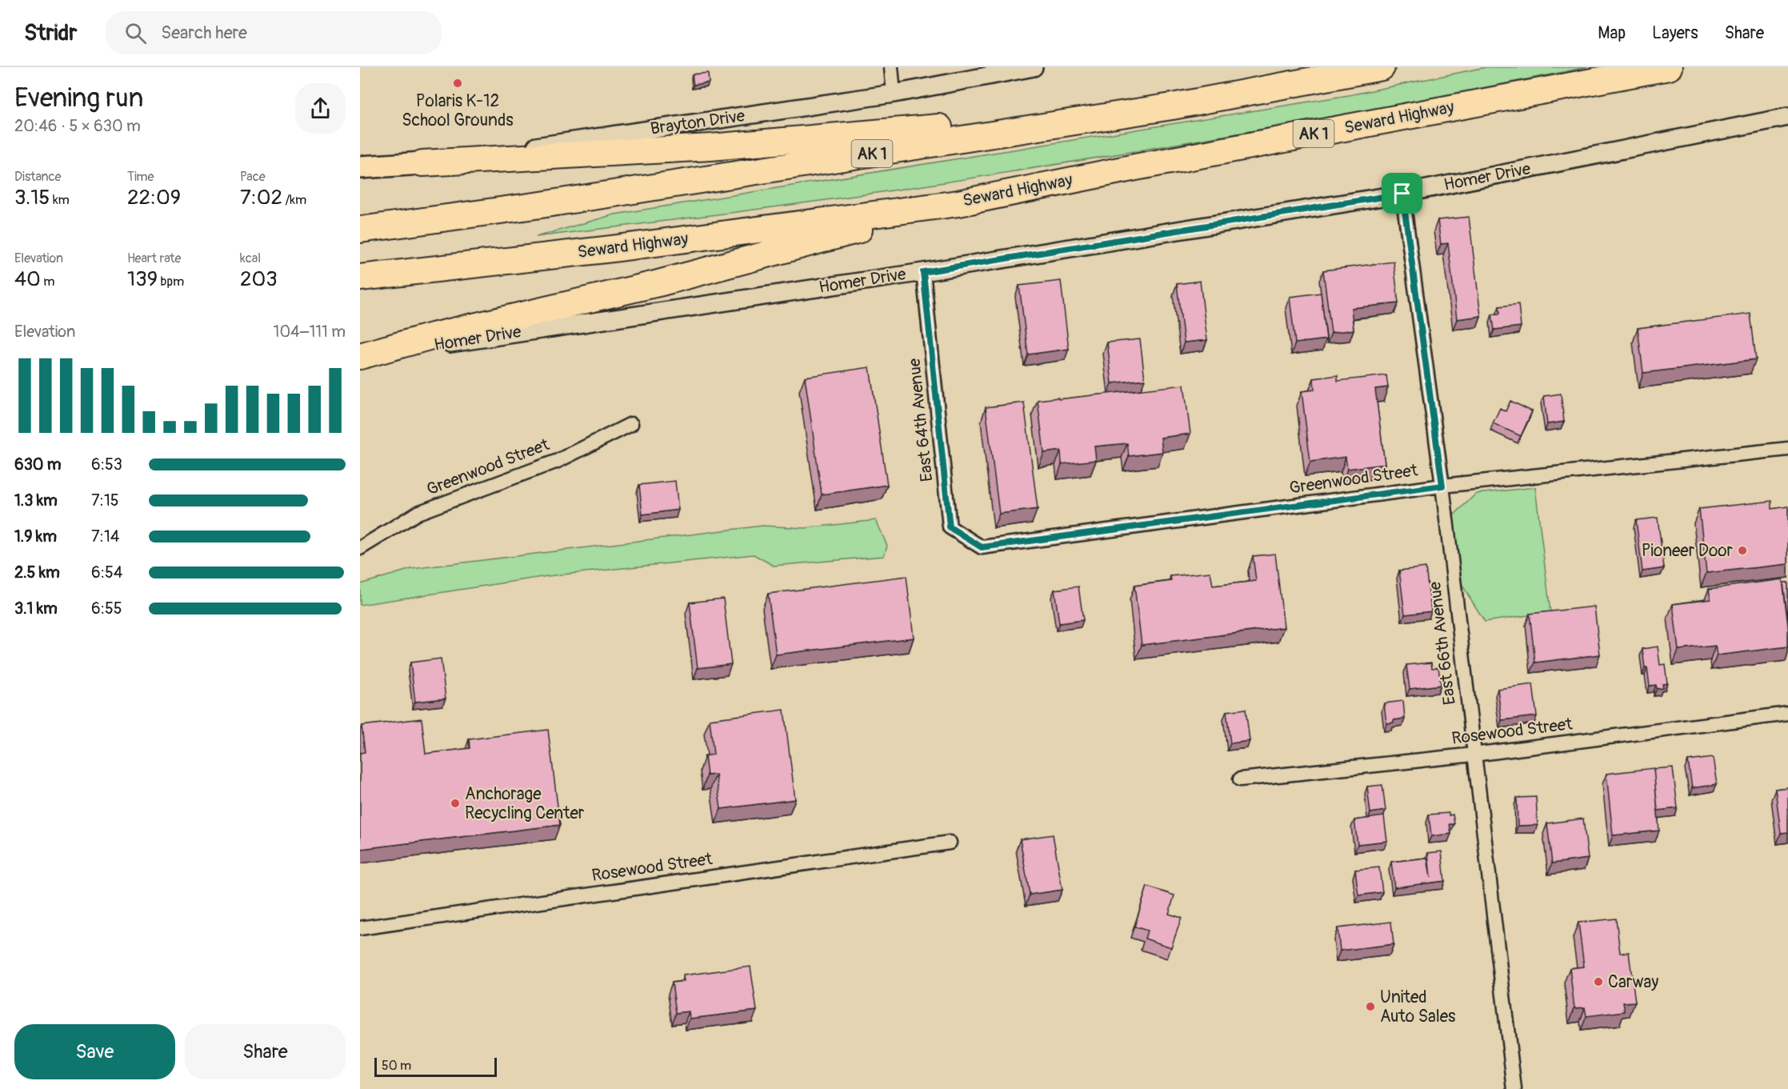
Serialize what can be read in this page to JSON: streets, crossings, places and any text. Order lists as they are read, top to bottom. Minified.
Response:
{"streets":{"highway":["Seward Highway","AK 1"],"main road":["Brayton Drive"],"street":["Homer Drive","East 64th Avenue","Greenwood Street","East 66th Avenue","Rosewood Street"]},"crossings":[["Homer Drive","East 64th Avenue"],["Homer Drive","East 66th Avenue"],["East 64th Avenue","Greenwood Street"],["Greenwood Street","East 66th Avenue"],["East 66th Avenue","Rosewood Street"]],"places":["Polaris K-12 School Grounds","Pioneer Door","Anchorage Recycling Center","Carway","United Auto Sales"],"scale_bar":"50 m","page":{"header":"Stridr","search":"Search here","nav":["Map","Layers","Share"],"heading":["Evening run","20:46 · 5 × 630 m"],"stats":[["Distance","3.15 km"],["Time","22:09"],["Pace","7:02 /km"],["Elevation","40 m"],["Heart rate","139 bpm"],["kcal","203"]],"chart":["Elevation","104–111 m"],"list":[{"name":"630 m","note":"6:53"},{"name":"1.3 km","note":"7:15"},{"name":"1.9 km","note":"7:14"},{"name":"2.5 km","note":"6:54"},{"name":"3.1 km","note":"6:55"}],"buttons":["Save","Share"],"scale":"50 m"}}
